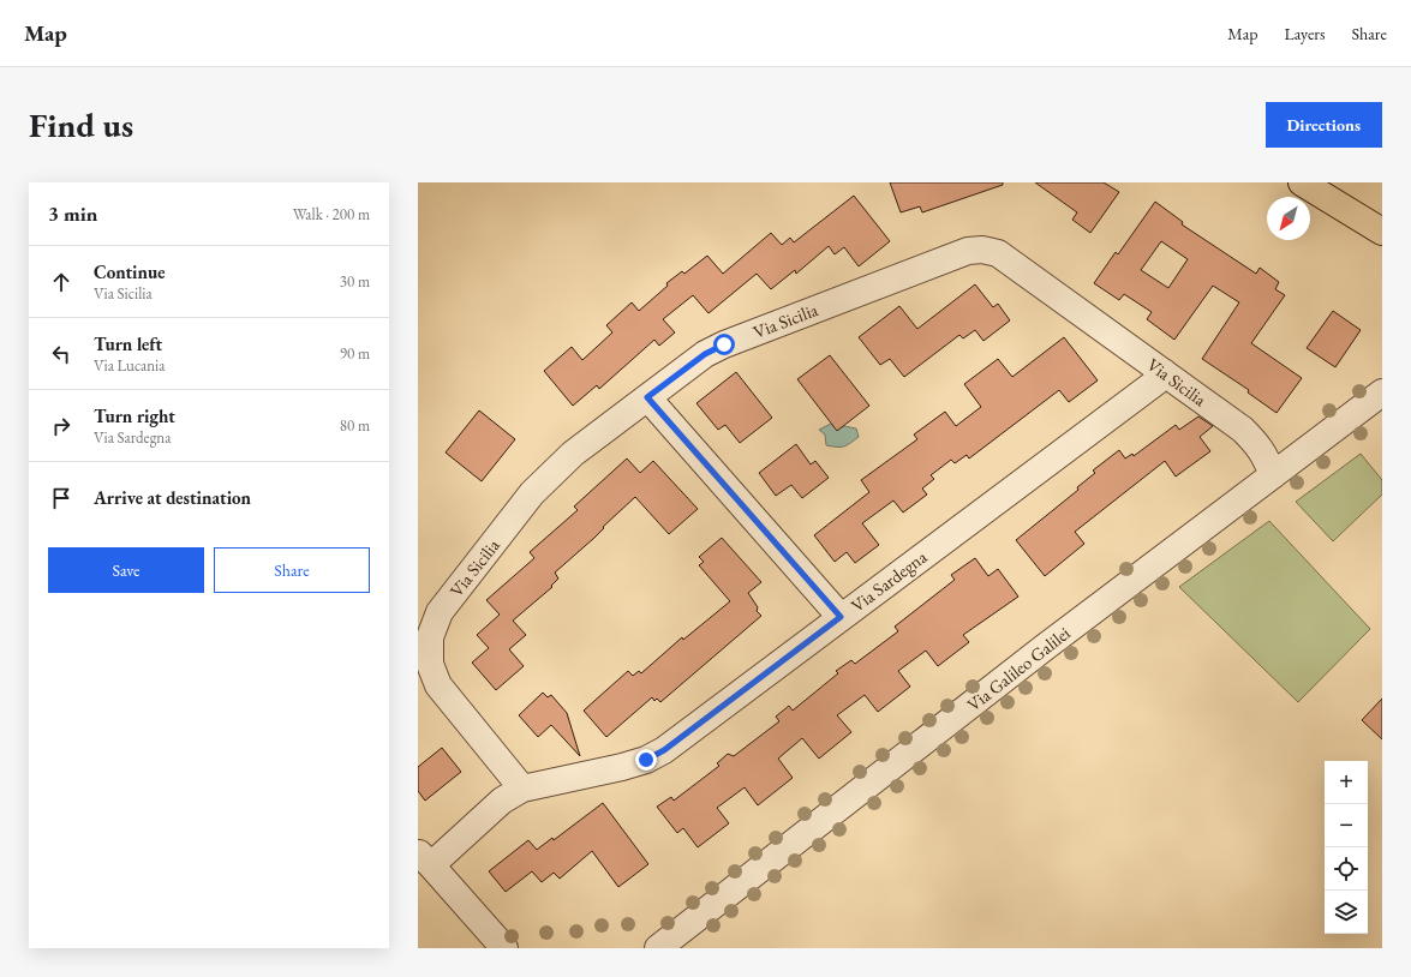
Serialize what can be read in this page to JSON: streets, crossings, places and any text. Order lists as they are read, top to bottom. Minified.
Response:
{"streets":{"street":["Via Sicilia","Via Sardegna","Via Galileo Galilei"]},"crossings":[["Via Sicilia","Via Sardegna"],["Via Sicilia","Via Galileo Galilei"]],"north":"bottom left","page":{"header":"Map","nav":["Map","Layers","Share"],"buttons":["Directions",["Save","Share"]],"title":"Find us","heading":["3 min","Walk · 200 m"],"list":[["Continue","Via Sicilia","30 m"],["Turn left","Via Lucania","90 m"],["Turn right","Via Sardegna","80 m"],"Arrive at destination"],"map_buttons":["+","−"]}}
